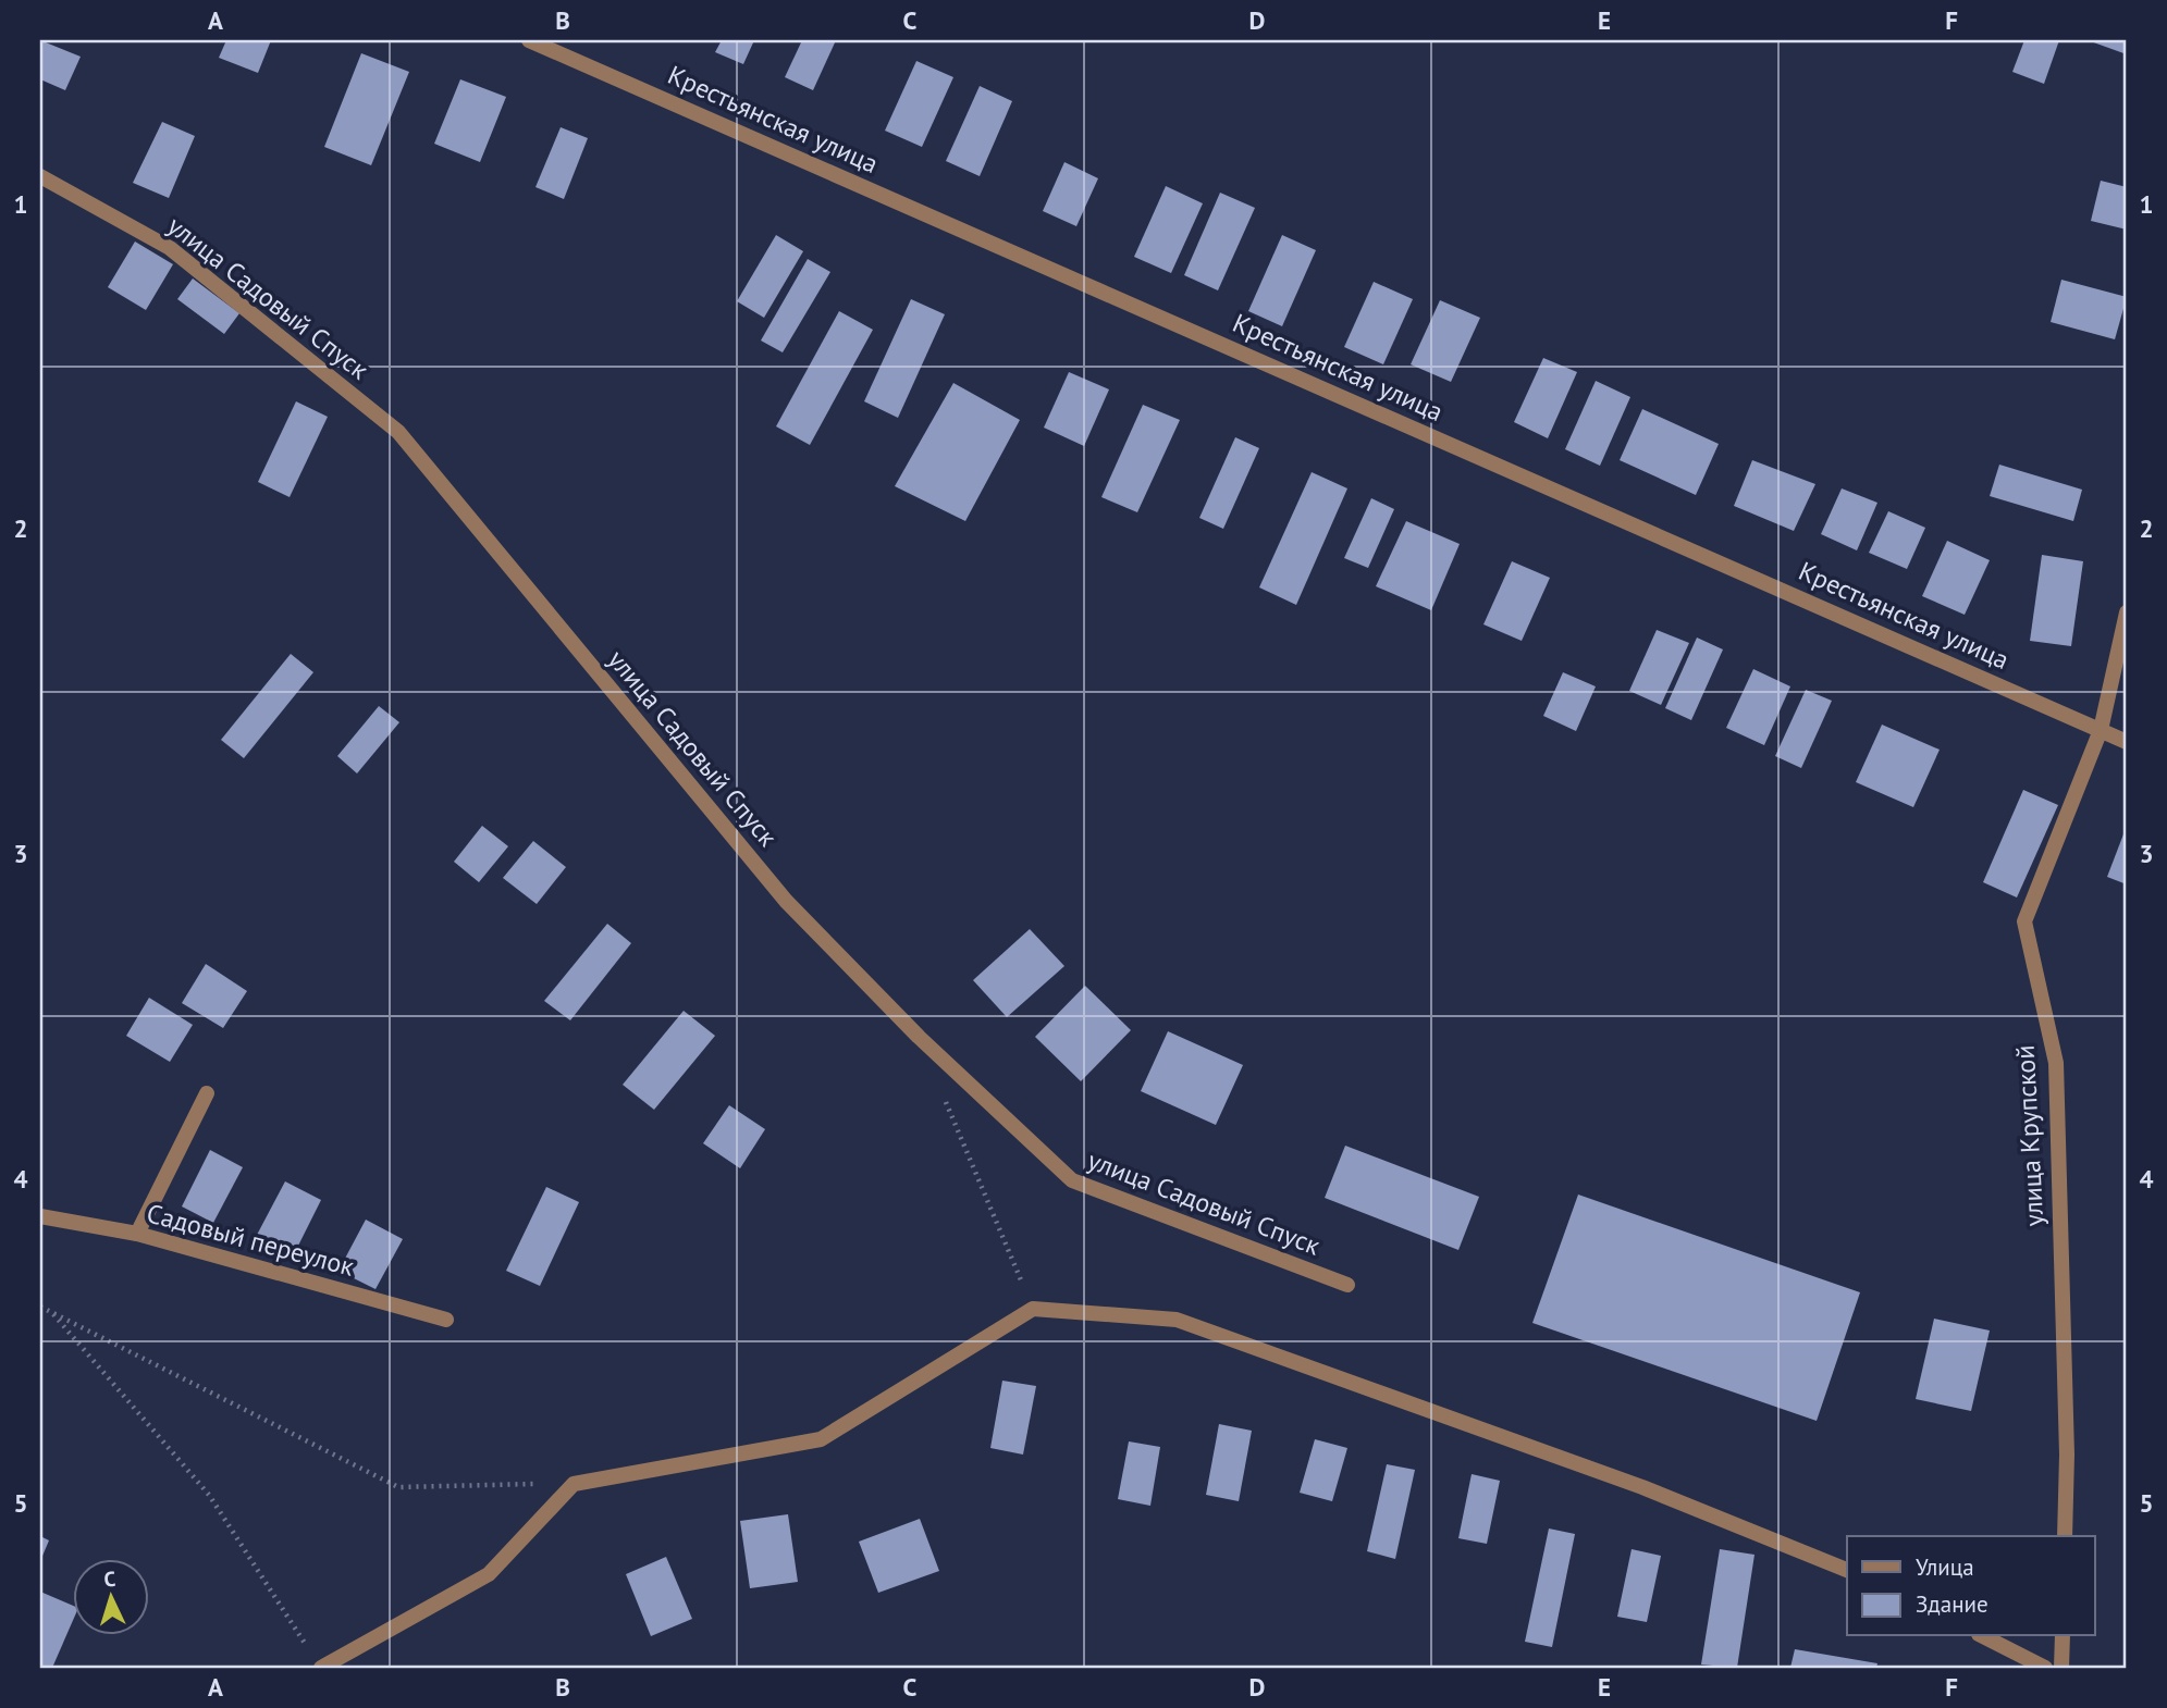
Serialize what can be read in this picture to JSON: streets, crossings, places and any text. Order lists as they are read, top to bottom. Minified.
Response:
{"streets":{"street":["Крестьянская улица","улица Садовый Спуск","улица Крупской","Садовый переулок"]},"crossings":[["Крестьянская улица","улица Крупской"]],"legend":["Улица","Здание"],"north":"top","grid":{"columns":["A","B","C","D","E","F"],"rows":["1","2","3","4","5"]}}
